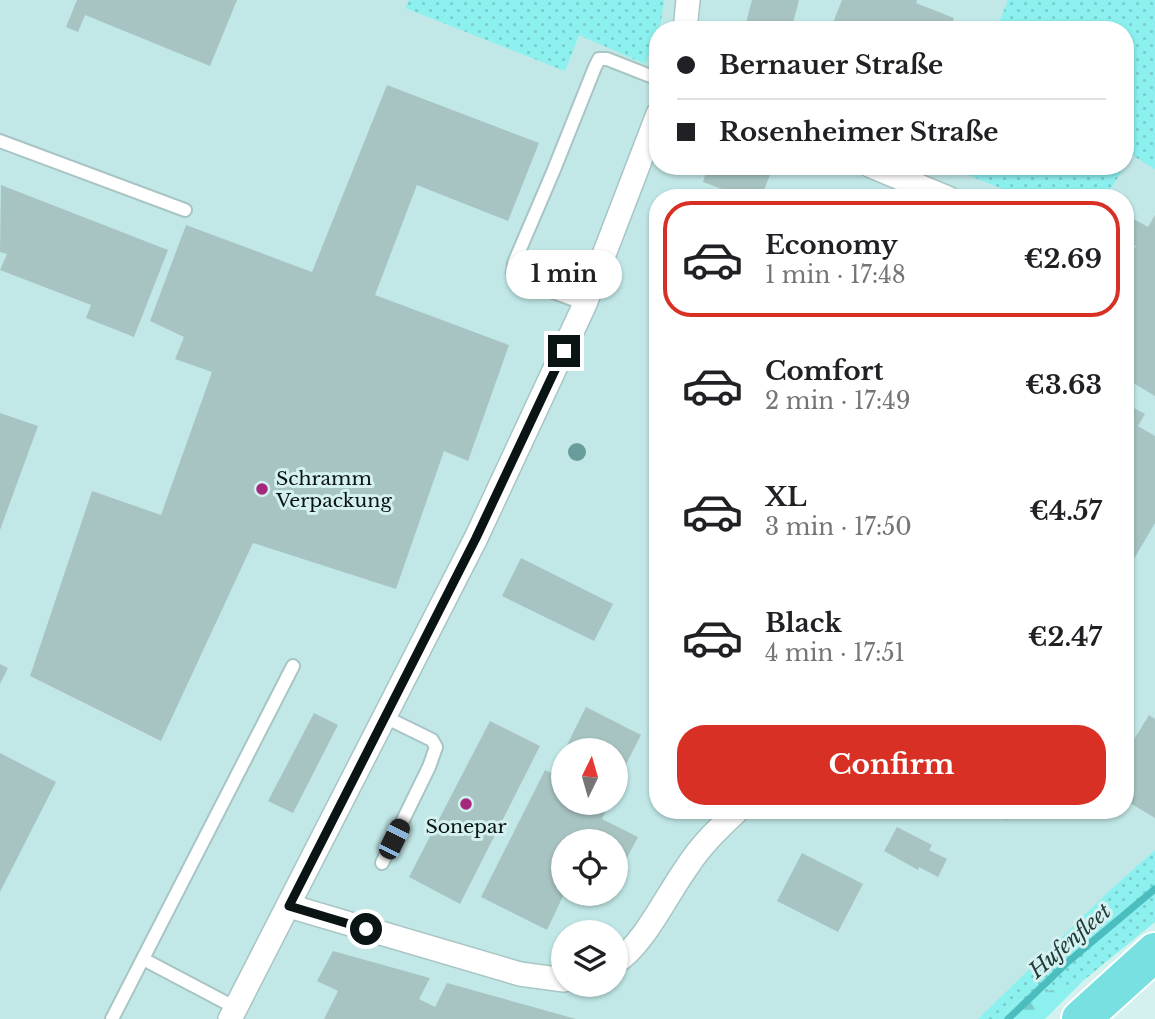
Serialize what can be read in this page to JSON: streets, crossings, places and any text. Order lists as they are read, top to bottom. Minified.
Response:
{"water":["Hufenfleet"],"places":["Schramm Verpackung","Sonepar"],"north":"top","page":{"banner":["Bernauer Straße","Rosenheimer Straße"],"list":[{"name":"Economy","note":"1 min · 17:48","value":"€2.69"},{"name":"Comfort","note":"2 min · 17:49","value":"€3.63"},{"name":"XL","note":"3 min · 17:50","value":"€4.57"},{"name":"Black","note":"4 min · 17:51","value":"€2.47"}],"bubble":"1 min","buttons":"Confirm"}}
